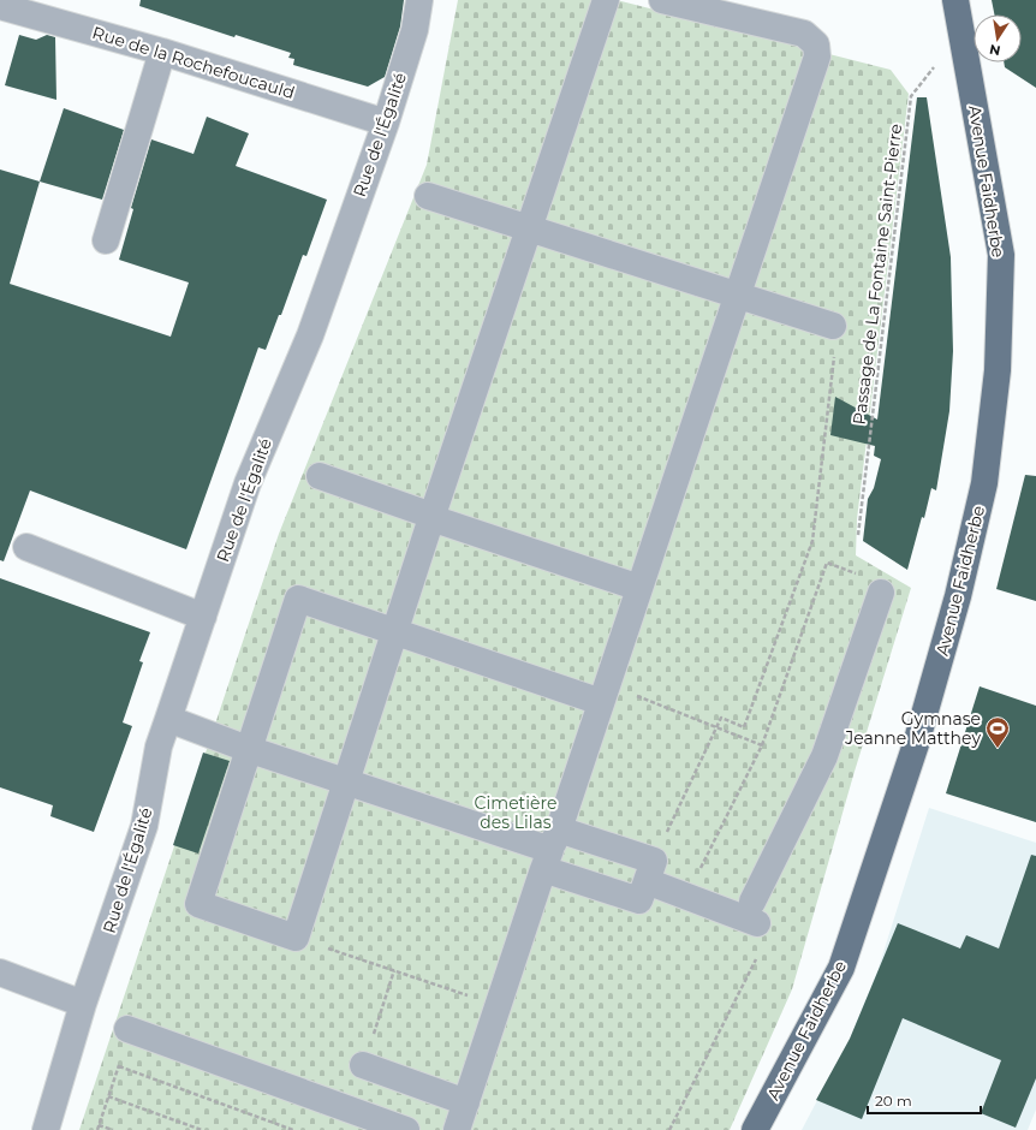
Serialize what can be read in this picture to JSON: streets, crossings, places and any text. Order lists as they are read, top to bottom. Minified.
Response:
{"streets":{"main road":["Avenue Faidherbe"],"street":["Rue de la Rochefoucauld","Rue de l'Égalité"],"path":["Passage de La Fontaine Saint-Pierre"]},"crossings":[["Rue de la Rochefoucauld","Rue de l'Égalité"],["Avenue Faidherbe","Passage de La Fontaine Saint-Pierre"]],"parks":["Cimetière des Lilas"],"places":{"sports":["Gymnase Jeanne Matthey"]},"scale_bar":"20 m","north":"bottom"}
